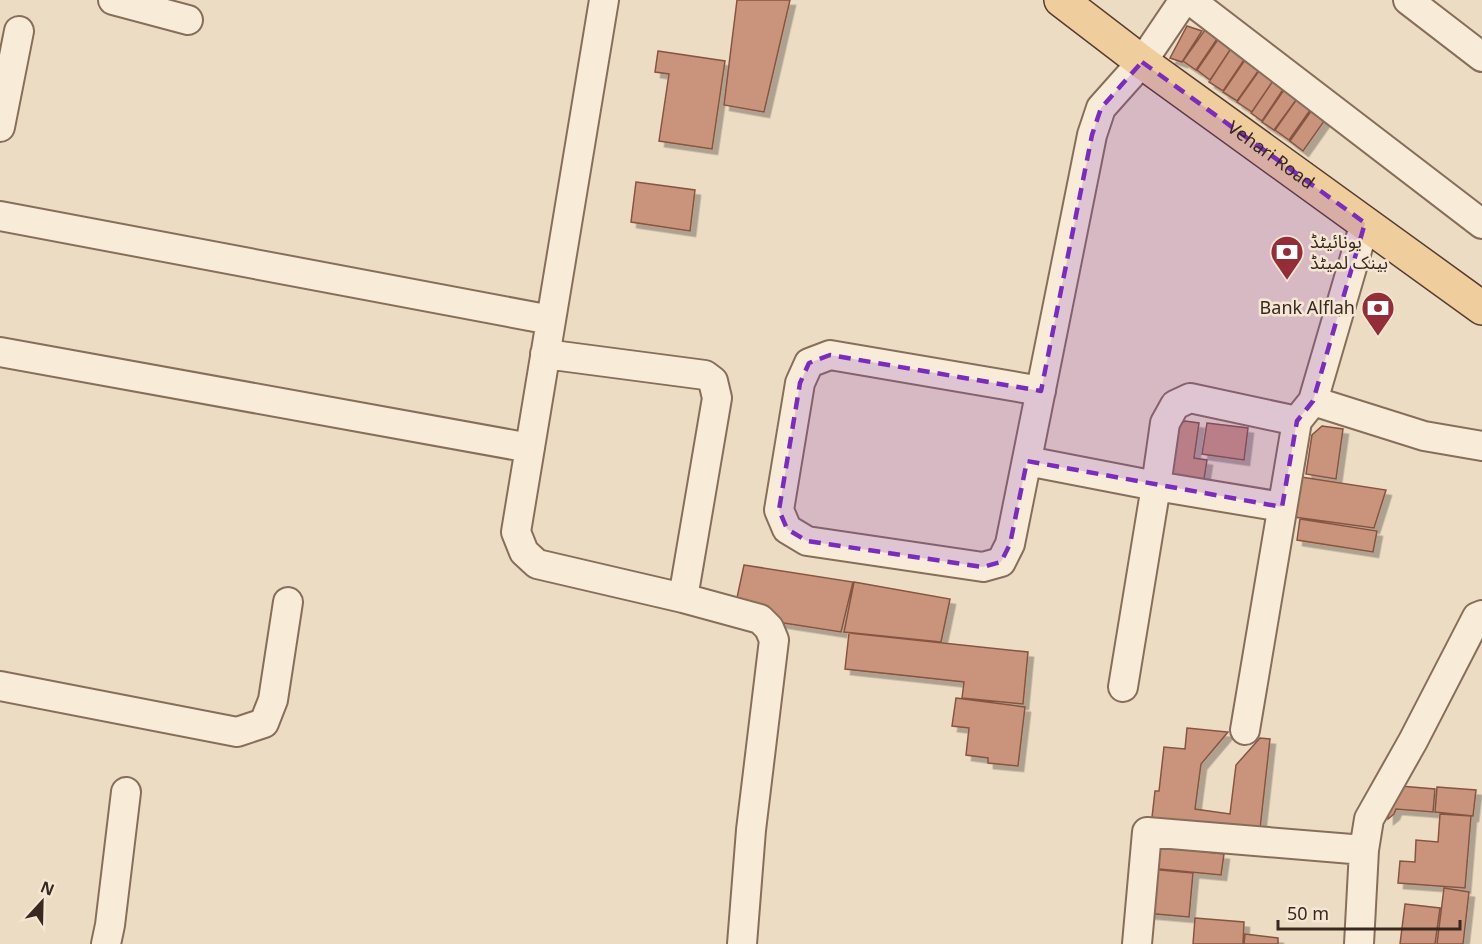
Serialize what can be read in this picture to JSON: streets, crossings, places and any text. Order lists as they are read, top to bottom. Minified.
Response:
{"streets":{"main road":["Vehari Road"]},"places":{"bank":["یونائیٹڈ بینک لمیٹڈ","Bank Alflah"]},"scale_bar":"50 m","north":"top"}
